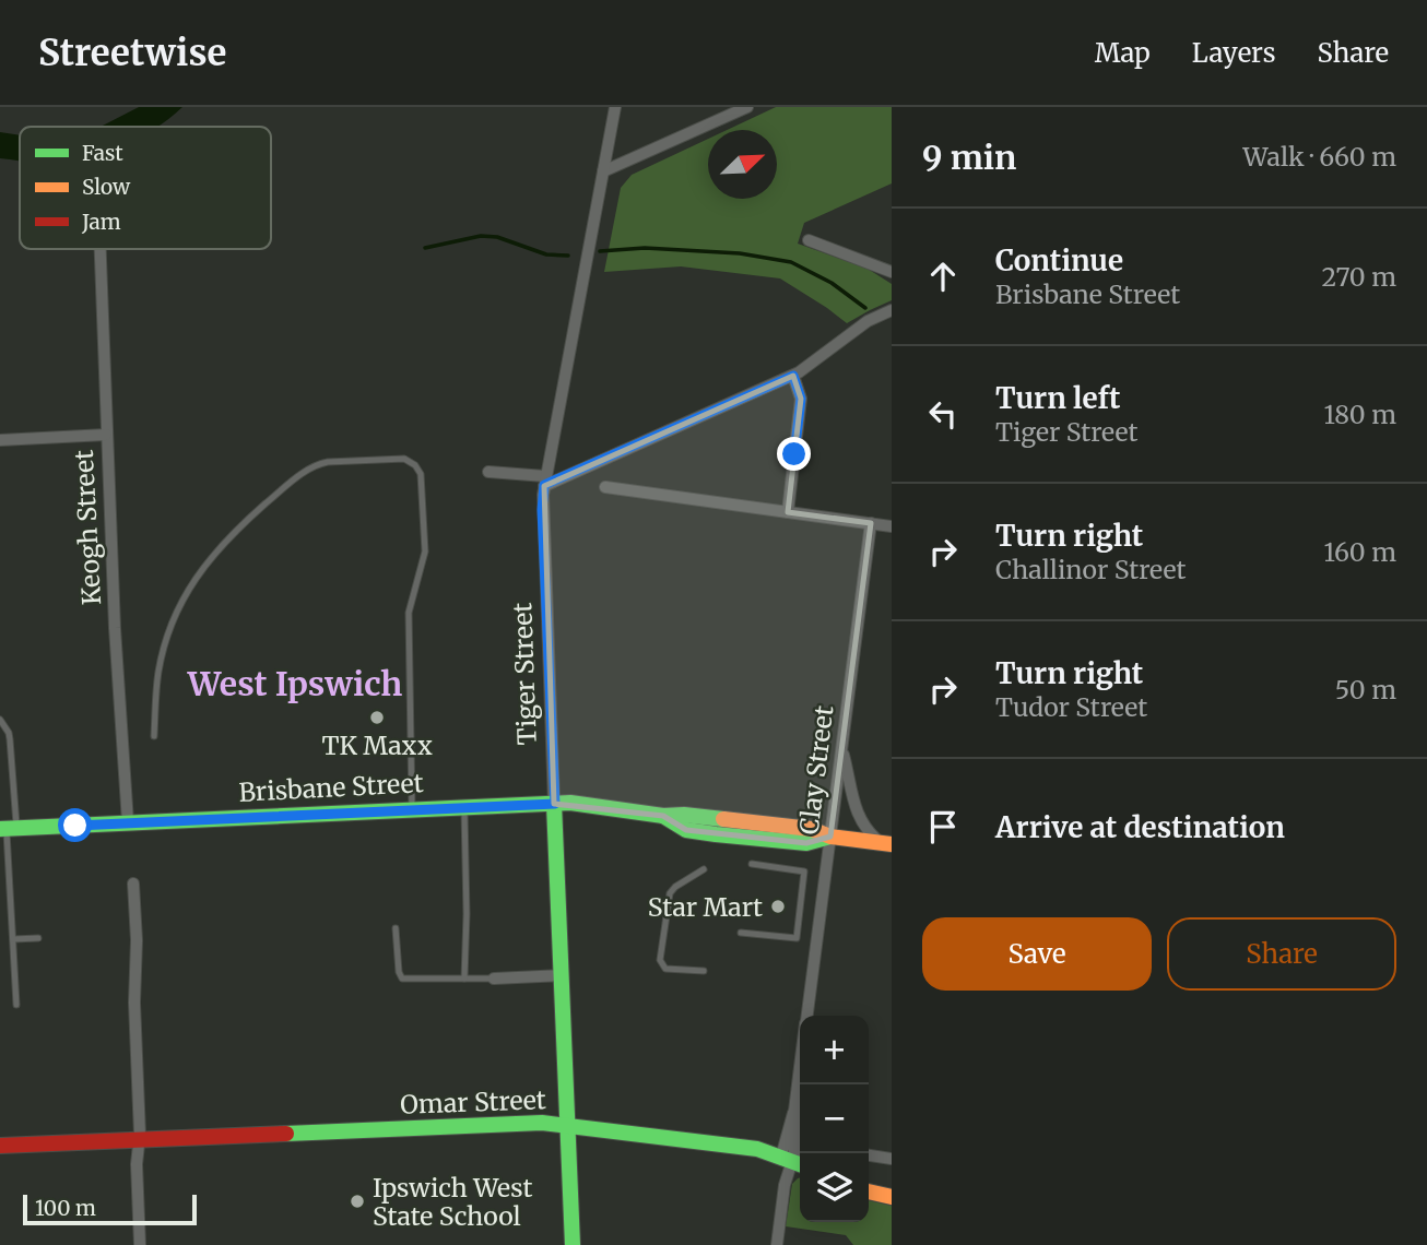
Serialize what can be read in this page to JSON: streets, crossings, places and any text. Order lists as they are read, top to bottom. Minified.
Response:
{"streets":{"street":["Keogh Street","Tiger Street","Clay Street","Brisbane Street","Omar Street"]},"crossings":[["Keogh Street","Brisbane Street"],["Tiger Street","Brisbane Street"],["Tiger Street","Omar Street"],["Clay Street","Brisbane Street"],["Clay Street","Omar Street"]],"districts":["West Ipswich"],"places":["TK Maxx","Star Mart","Ipswich West State School"],"legend":["Fast","Slow","Jam"],"scale_bar":"100 m","north":"top right","page":{"header":"Streetwise","nav":["Map","Layers","Share"],"heading":["9 min","Walk · 660 m"],"list":[["Continue","Brisbane Street","270 m"],["Turn left","Tiger Street","180 m"],["Turn right","Challinor Street","160 m"],["Turn right","Tudor Street","50 m"],"Arrive at destination"],"buttons":["Save","Share"],"map_buttons":["+","−"],"scale":"100 m"}}
